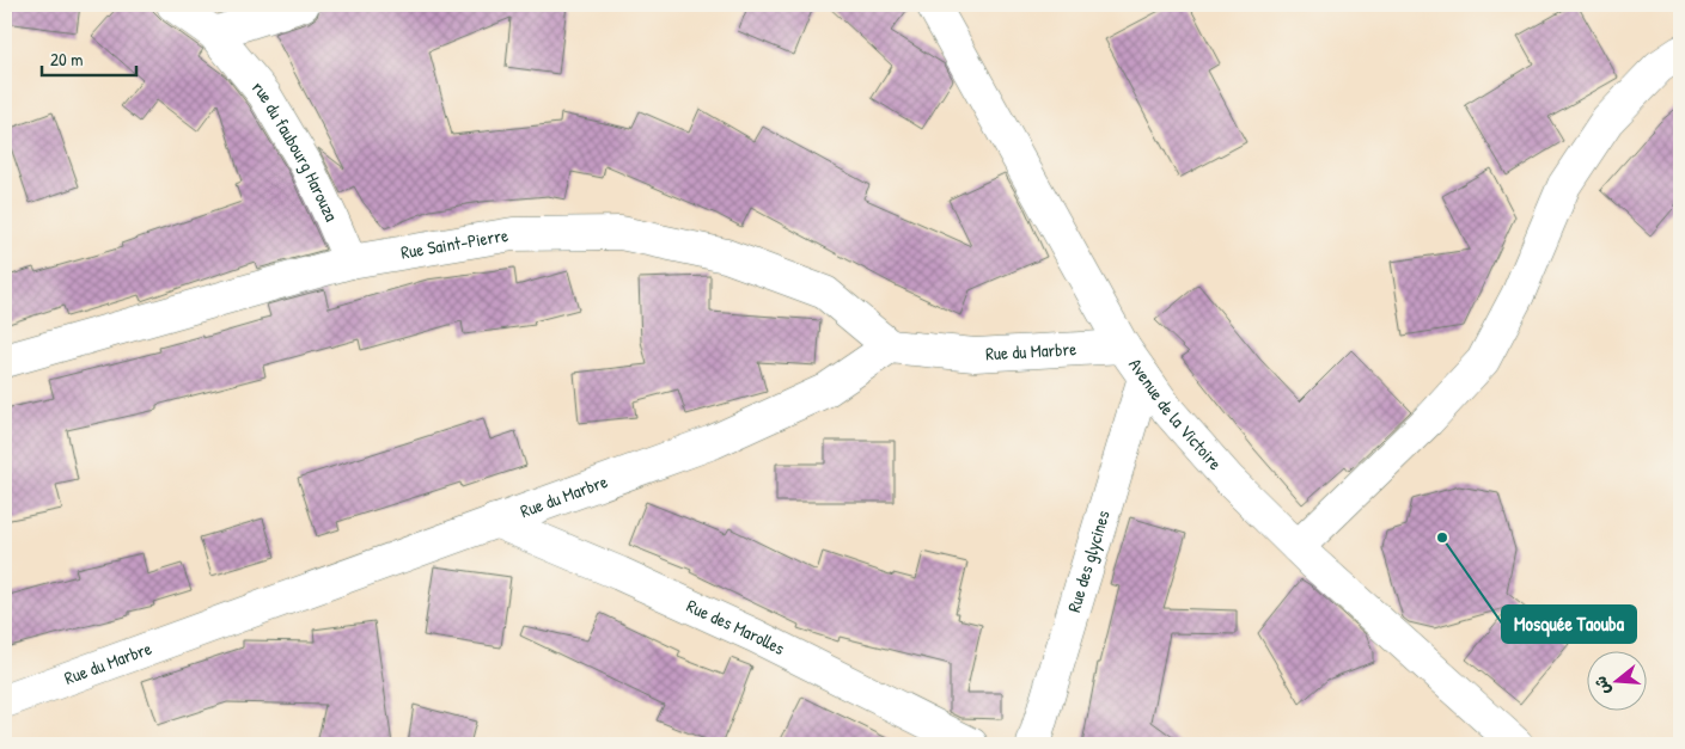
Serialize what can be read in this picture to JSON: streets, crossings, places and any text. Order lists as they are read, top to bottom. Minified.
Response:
{"streets":{"street":["rue du faubourg Harouza","Rue Saint-Pierre","Rue du Marbre","Avenue de la Victoire","Rue des glycines","Rue des Marolles"]},"crossings":[["rue du faubourg Harouza","Rue Saint-Pierre"],["Rue Saint-Pierre","Rue du Marbre"],["Rue du Marbre","Avenue de la Victoire"],["Rue du Marbre","Rue des Marolles"],["Avenue de la Victoire","Rue des glycines"]],"places":["Mosquée Taouba"],"scale_bar":"20 m","north":"left"}
